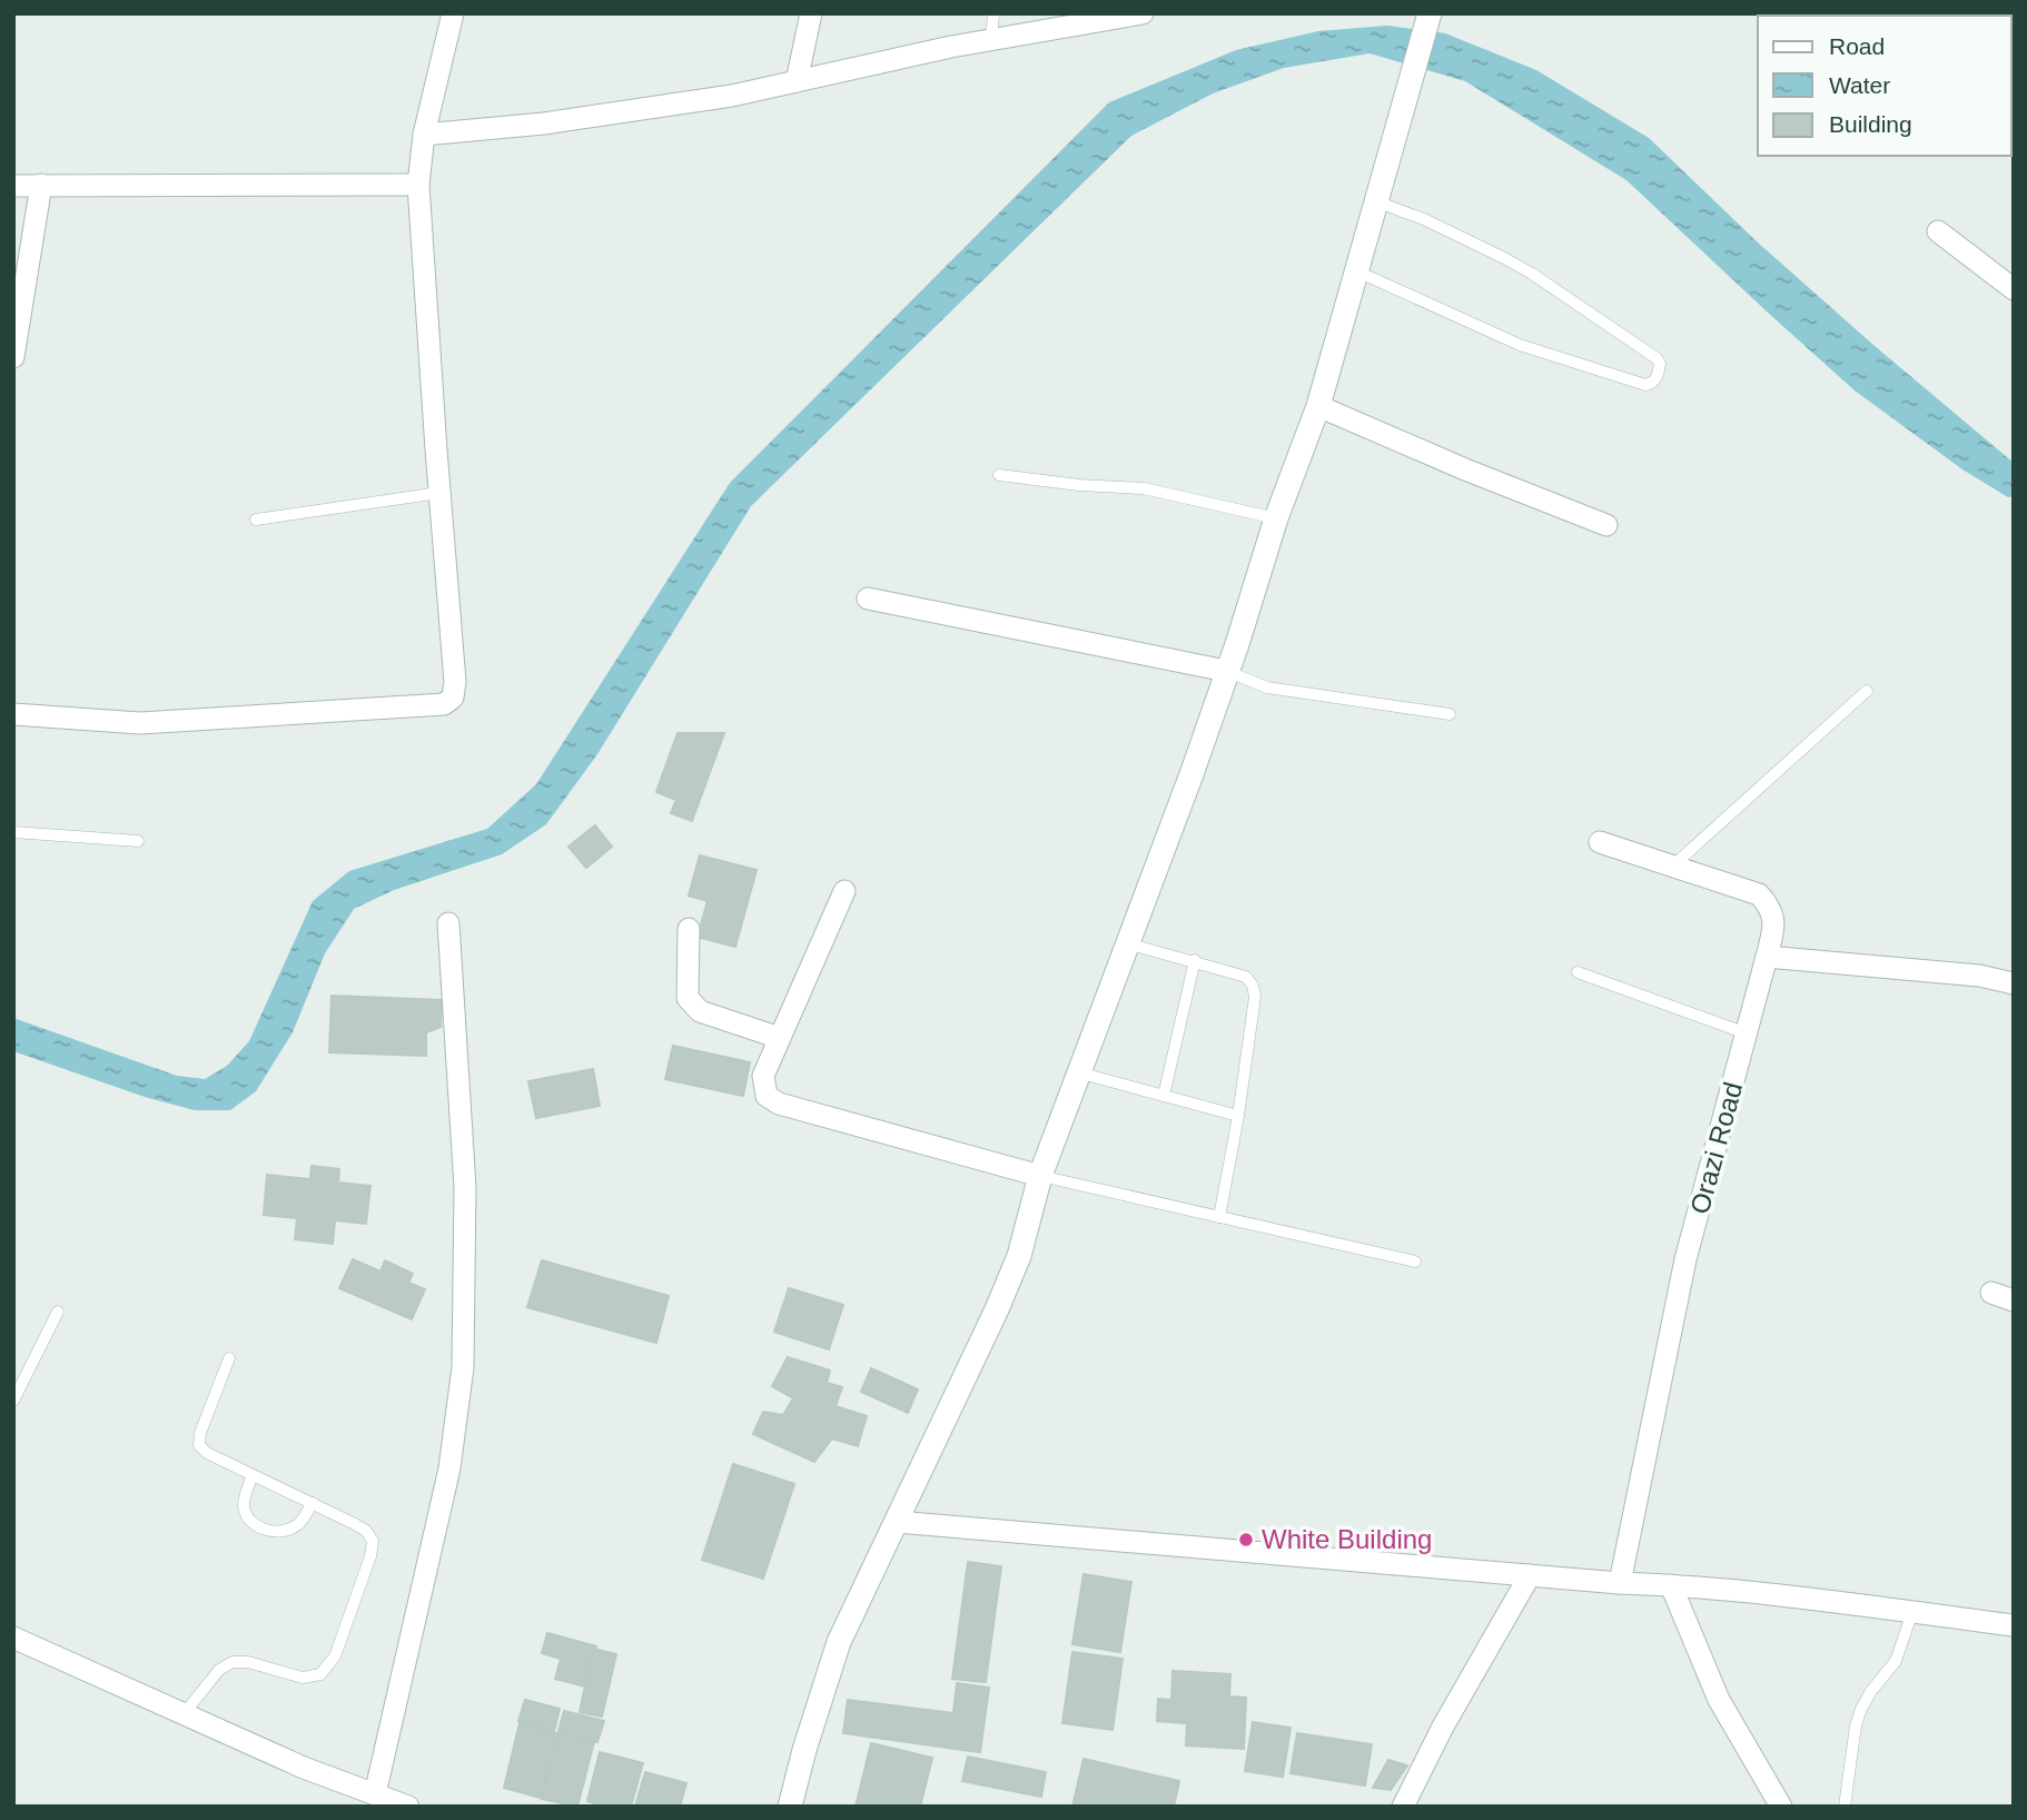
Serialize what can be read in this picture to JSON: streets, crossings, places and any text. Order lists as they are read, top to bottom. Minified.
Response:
{"streets":{"street":["Orazi Road"]},"places":["White Building"],"legend":["Road","Water","Building"]}
